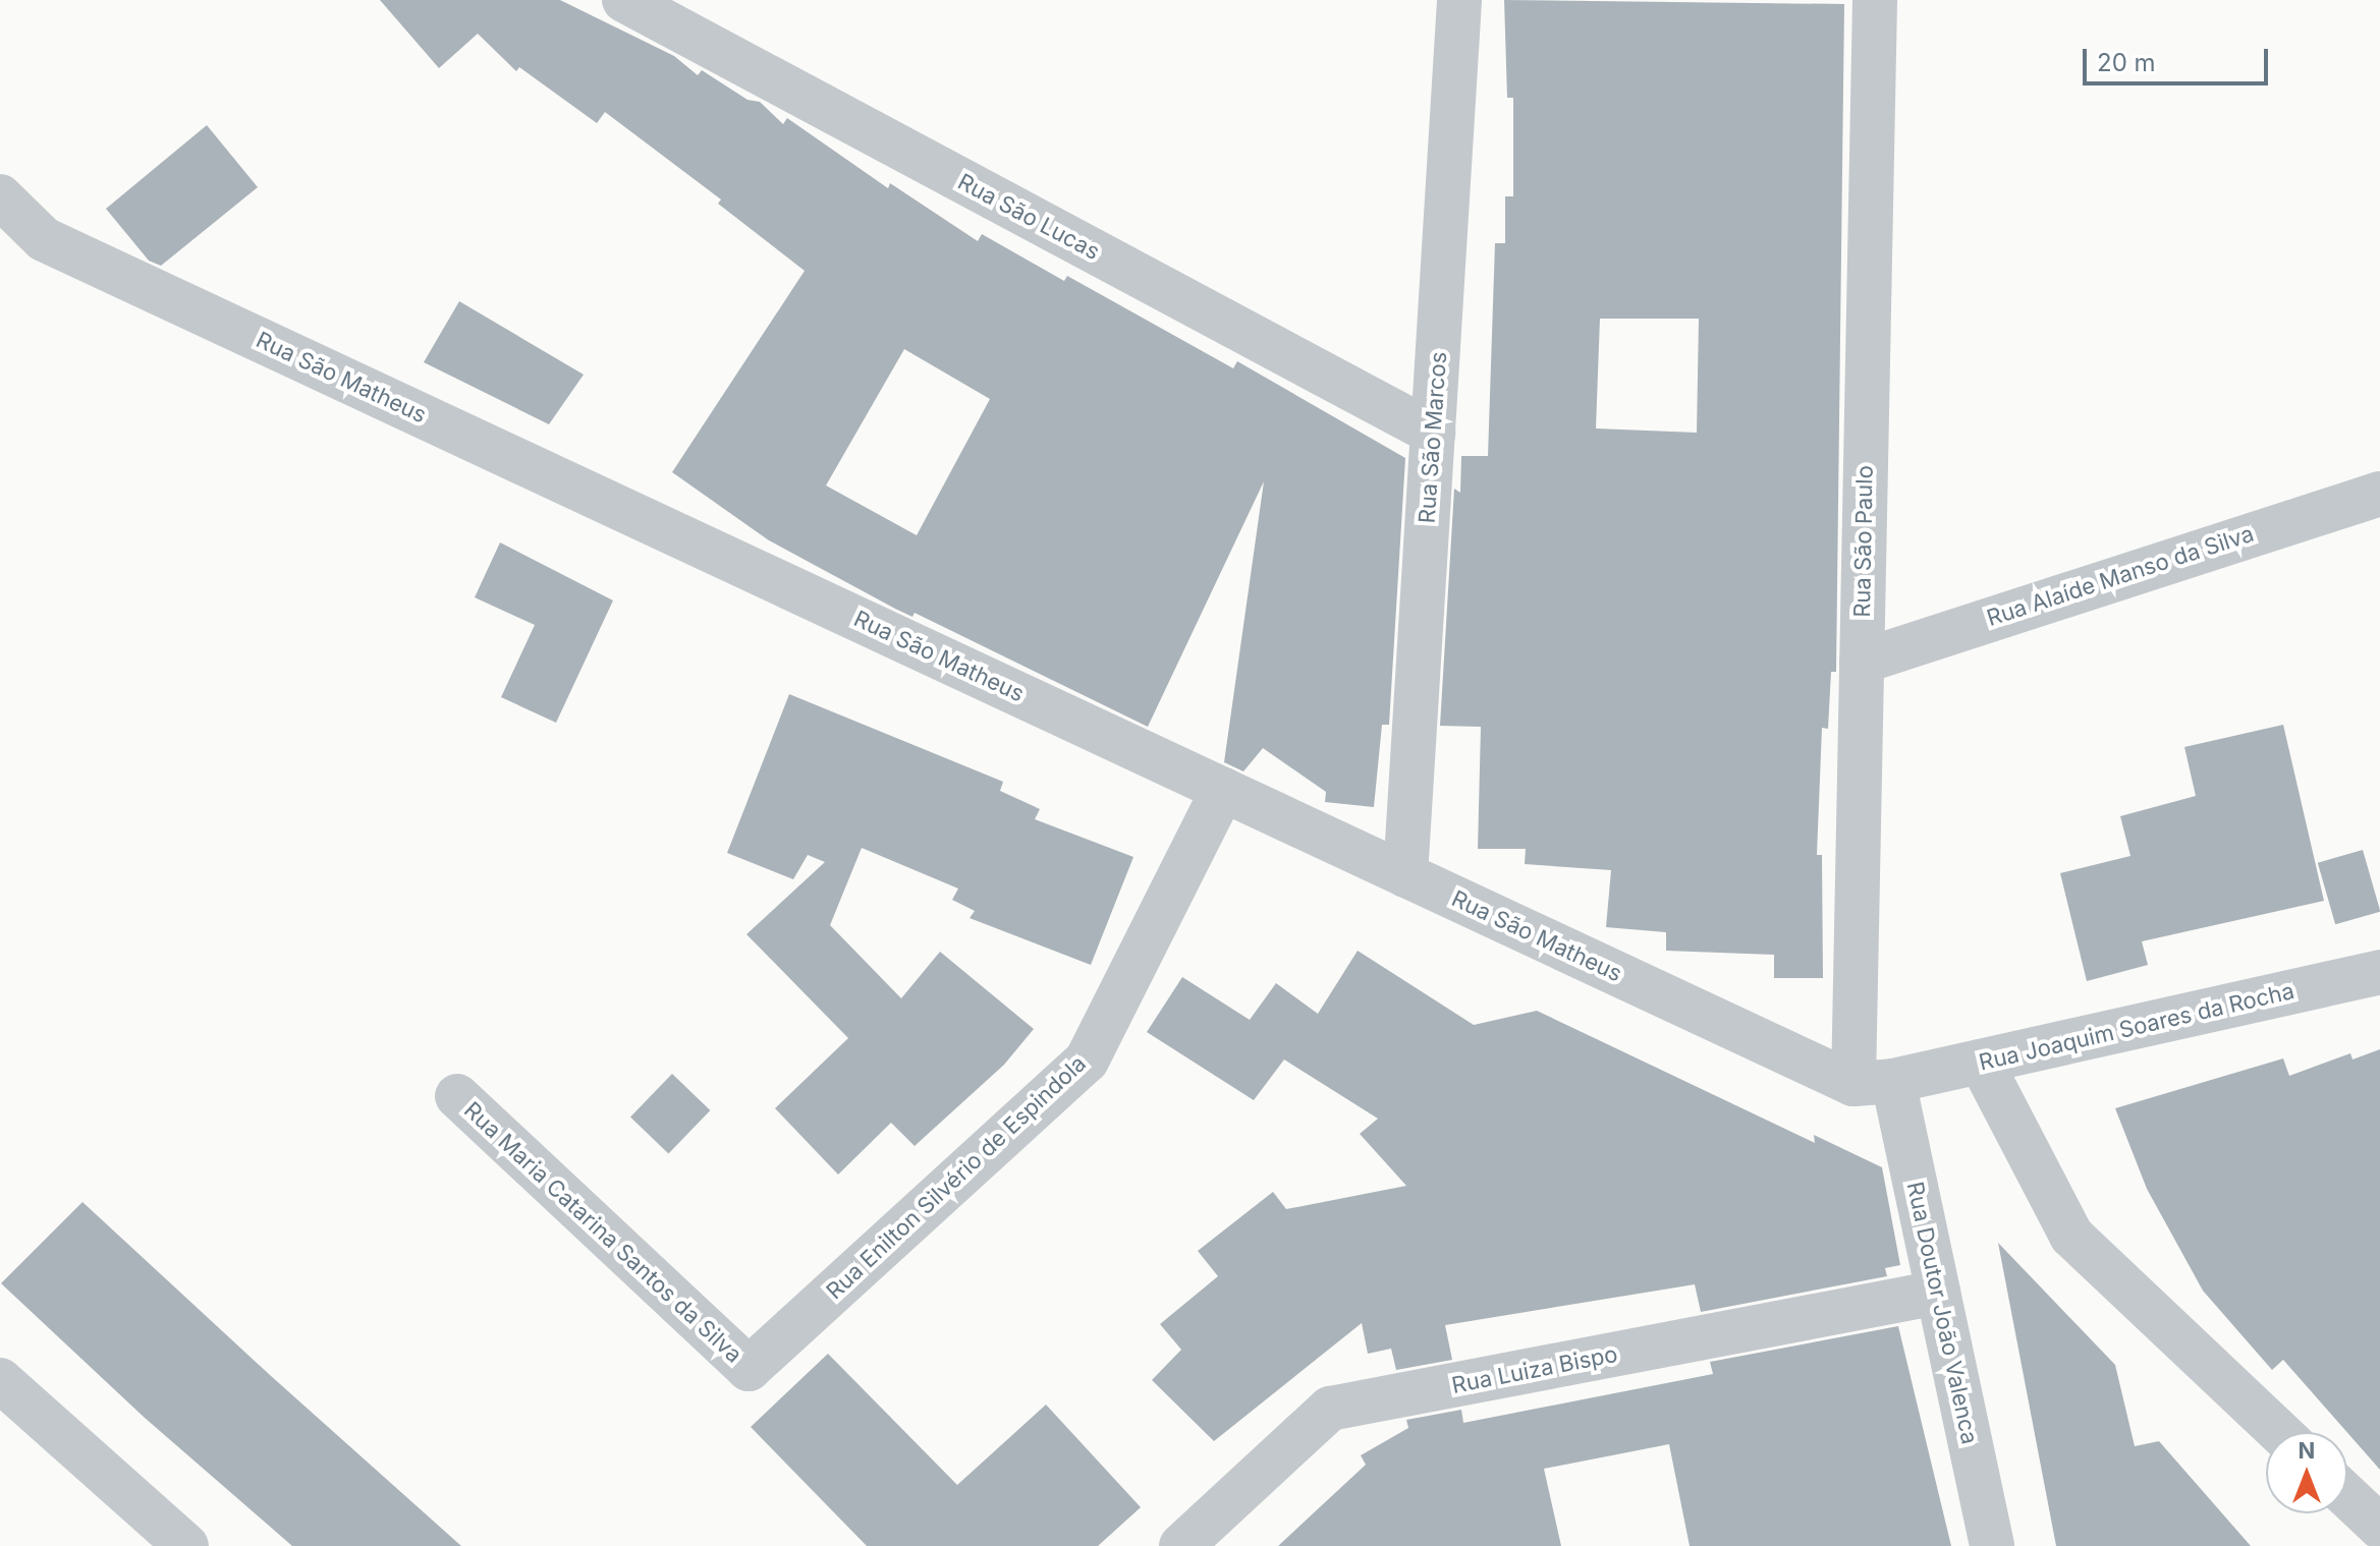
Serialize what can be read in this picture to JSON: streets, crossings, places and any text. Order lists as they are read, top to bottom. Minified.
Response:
{"streets":{"street":["Rua São Lucas","Rua São Matheus","Rua São Marcos","Rua São Paulo","Rua Alaíde Manso da Silva","Rua Joaquim Soares da Rocha","Rua Enilton Silvério de Espindola","Rua Maria Catarina Santos da Silva","Rua Doutor João Valenca","Rua Luiza Bispo"]},"crossings":[["Rua São Lucas","Rua São Marcos"],["Rua São Matheus","Rua São Marcos"],["Rua São Matheus","Rua São Paulo"],["Rua São Matheus","Rua Joaquim Soares da Rocha"],["Rua São Matheus","Rua Enilton Silvério de Espindola"],["Rua São Matheus","Rua Doutor João Valenca"],["Rua São Paulo","Rua Alaíde Manso da Silva"],["Rua São Paulo","Rua Joaquim Soares da Rocha"],["Rua São Paulo","Rua Doutor João Valenca"],["Rua Joaquim Soares da Rocha","Rua Doutor João Valenca"],["Rua Enilton Silvério de Espindola","Rua Maria Catarina Santos da Silva"],["Rua Doutor João Valenca","Rua Luiza Bispo"]],"scale_bar":"20 m","north":"top"}
